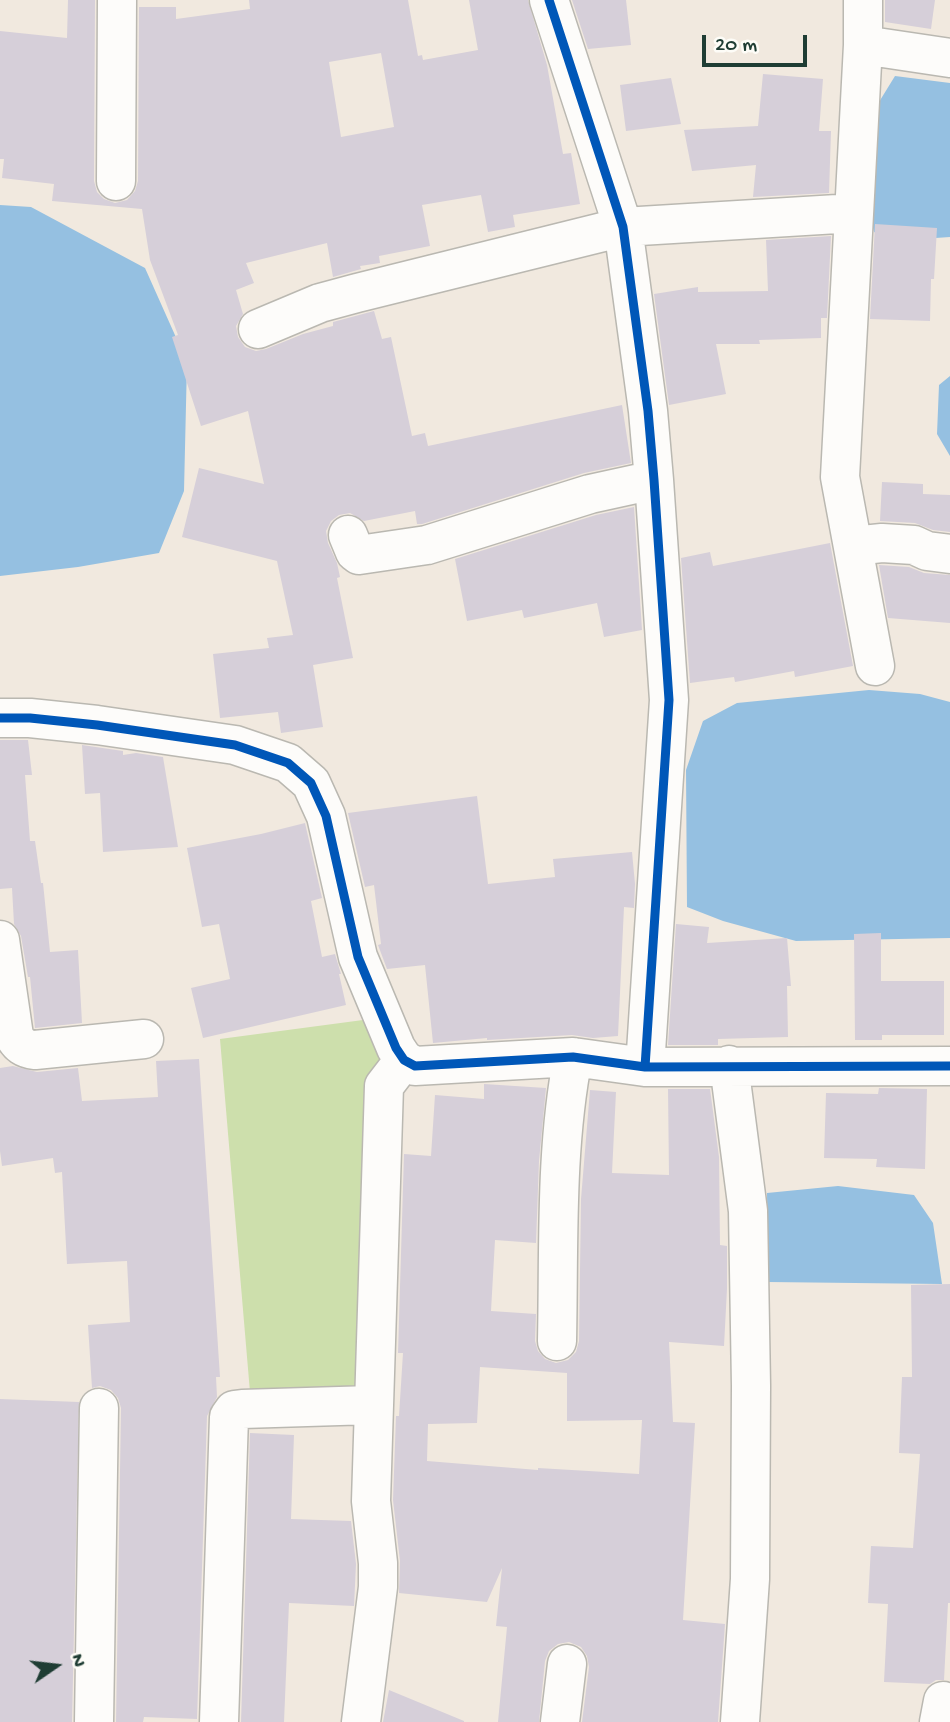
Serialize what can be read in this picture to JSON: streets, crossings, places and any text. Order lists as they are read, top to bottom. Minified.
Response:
{"scale_bar":"20 m","north":"right"}
